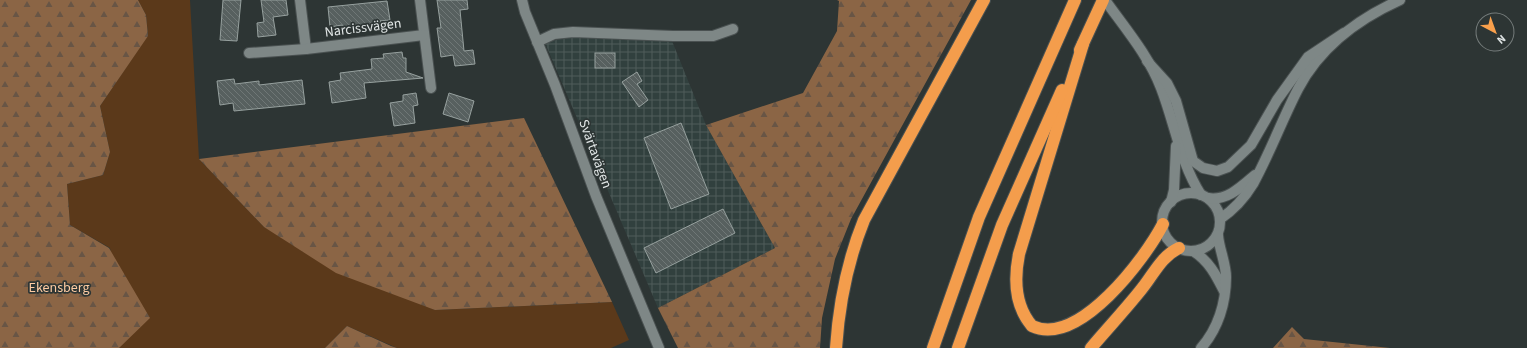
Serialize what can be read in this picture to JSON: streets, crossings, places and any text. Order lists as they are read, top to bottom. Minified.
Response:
{"streets":{"street":["Narcissvägen","Svärtavägen"]},"parks":["Ekensberg"],"north":"bottom right"}
